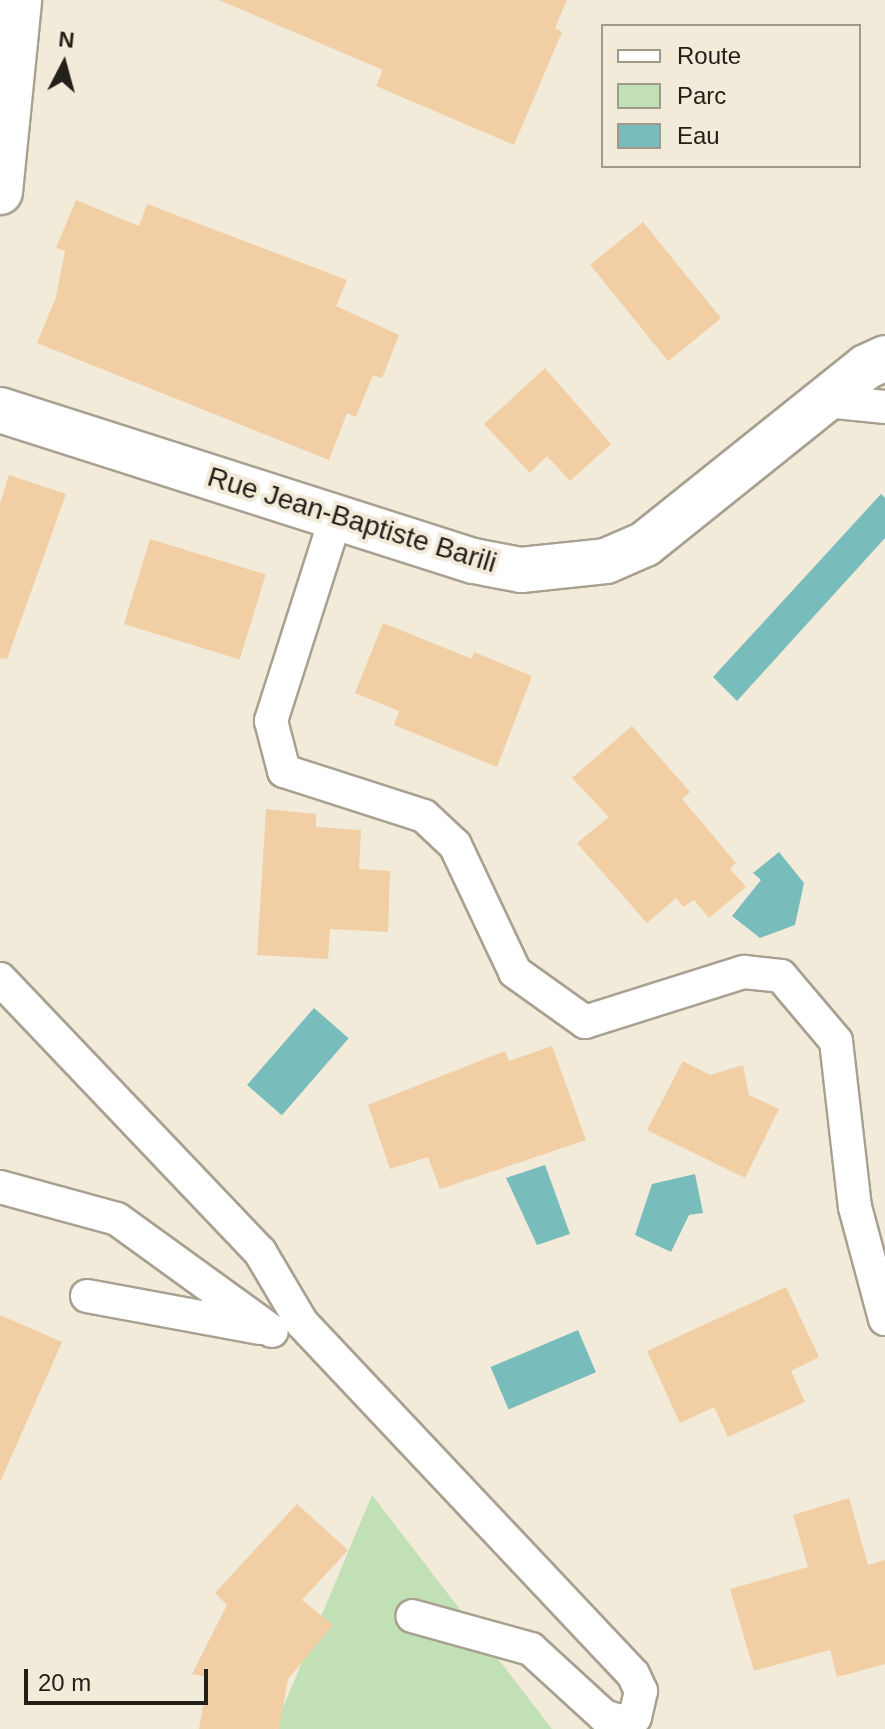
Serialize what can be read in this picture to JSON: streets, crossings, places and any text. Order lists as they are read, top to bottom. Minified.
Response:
{"streets":{"street":["Rue Jean-Baptiste Barili"]},"legend":["Route","Parc","Eau"],"scale_bar":"20 m","north":"top"}
